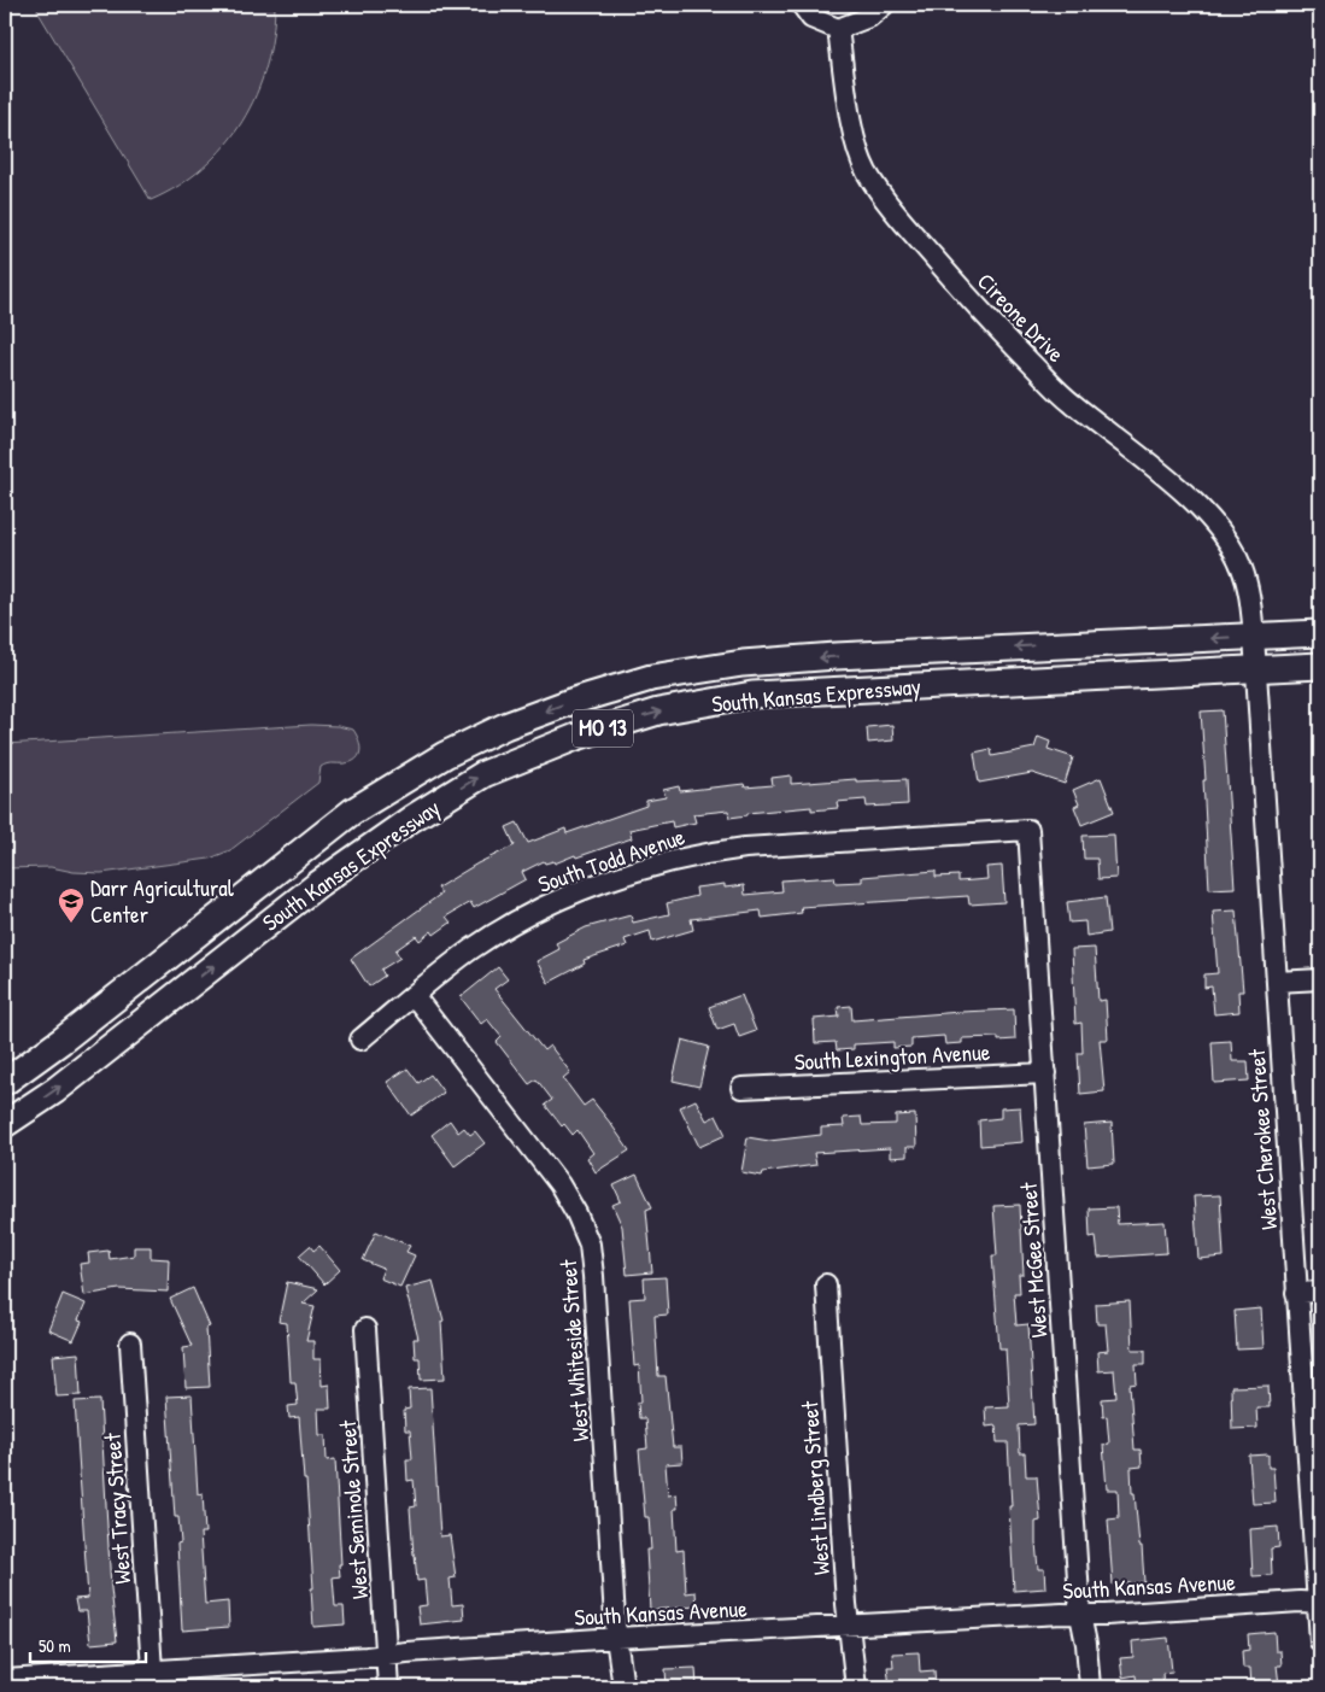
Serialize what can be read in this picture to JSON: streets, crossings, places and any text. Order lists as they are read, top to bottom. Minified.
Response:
{"streets":{"main road":["South Kansas Expressway","MO 13"],"street":["Cireone Drive","South Todd Avenue","South Lexington Avenue","West Cherokee Street","West McGee Street","West Whiteside Street","West Lindberg Street","West Tracy Street","West Seminole Street","South Kansas Avenue"]},"crossings":[["Cireone Drive","South Kansas Expressway"],["Cireone Drive","West Cherokee Street"],["South Kansas Expressway","West Cherokee Street"],["South Todd Avenue","West McGee Street"],["South Todd Avenue","West Whiteside Street"],["South Lexington Avenue","West McGee Street"],["West Cherokee Street","South Kansas Avenue"],["West McGee Street","South Kansas Avenue"],["West Whiteside Street","South Kansas Avenue"],["West Lindberg Street","South Kansas Avenue"],["West Tracy Street","South Kansas Avenue"],["West Seminole Street","South Kansas Avenue"]],"places":{"school or university":["Darr Agricultural Center"]},"scale_bar":"50 m"}
